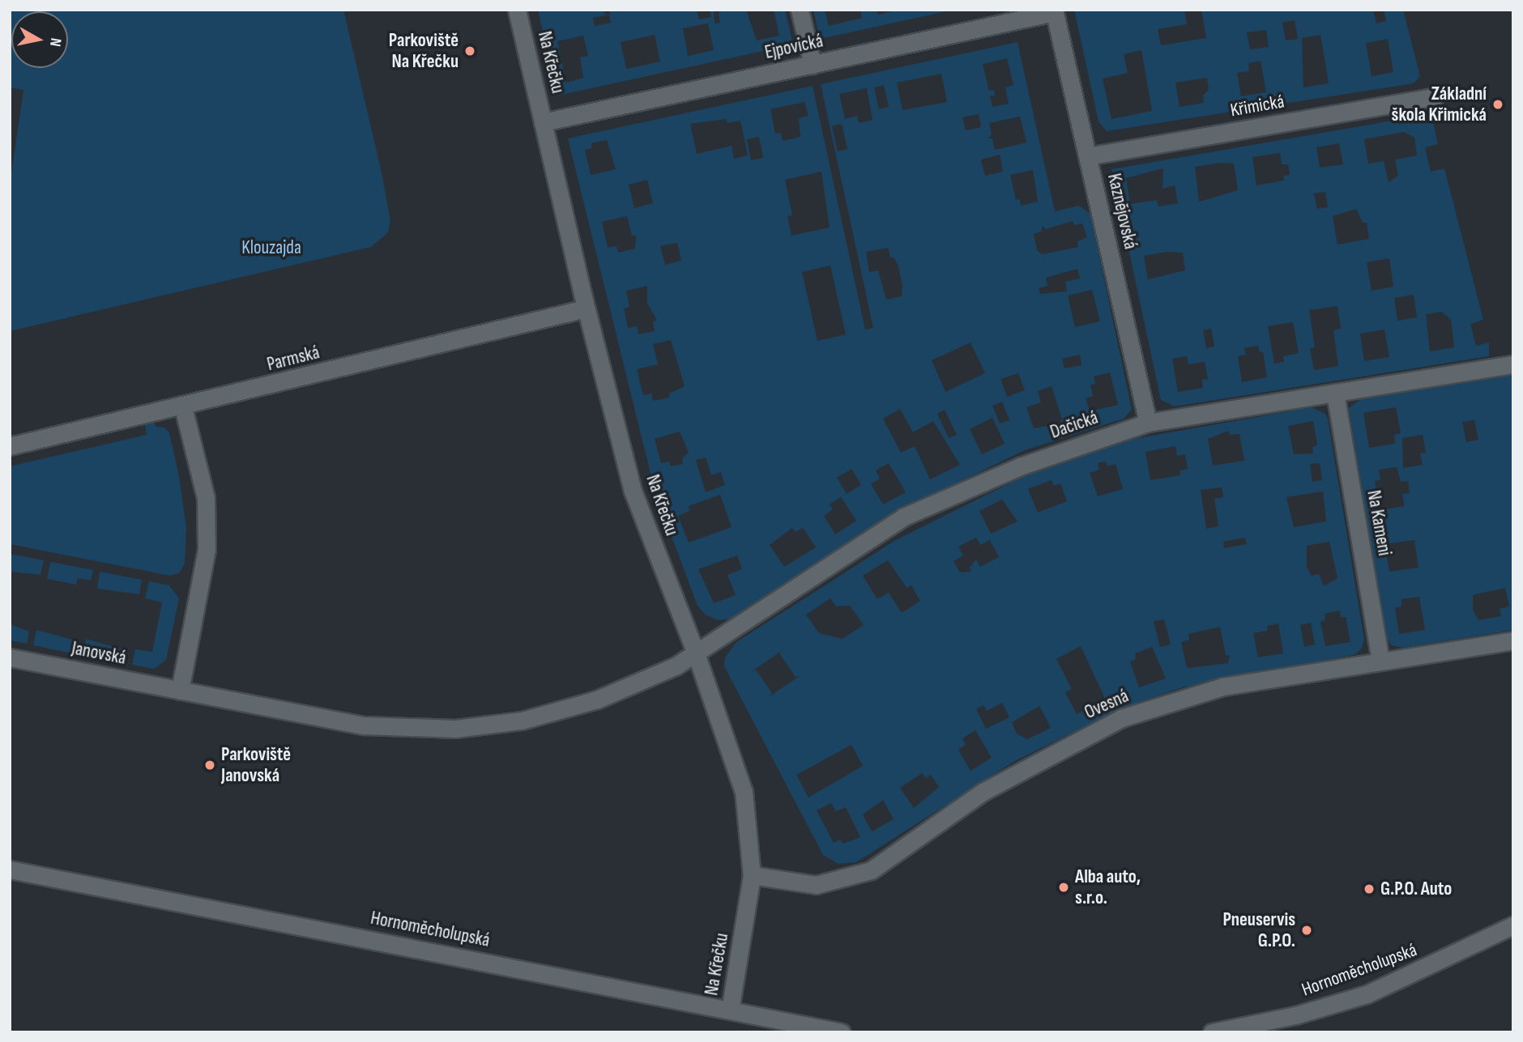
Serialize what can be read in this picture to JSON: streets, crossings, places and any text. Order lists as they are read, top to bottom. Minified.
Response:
{"streets":{"street":["Ejpovická","Na Křečku","Křimická","Kaznějovská","Parmská","Dačická","Na Kameni","Janovská","Ovesná","Hornoměcholupská"]},"crossings":[["Ejpovická","Na Křečku"],["Ejpovická","Kaznějovská"],["Na Křečku","Parmská"],["Na Křečku","Dačická"],["Na Křečku","Ovesná"],["Na Křečku","Hornoměcholupská"],["Křimická","Kaznějovská"],["Kaznějovská","Dačická"],["Dačická","Na Kameni"],["Dačická","Janovská"],["Na Kameni","Ovesná"]],"parks":["Klouzajda"],"places":["Parkoviště Na Křečku","Základní škola Křimická","Parkoviště Janovská","Alba auto, s.r.o.","G.P.O. Auto","Pneuservis G.P.O."],"north":"right"}
